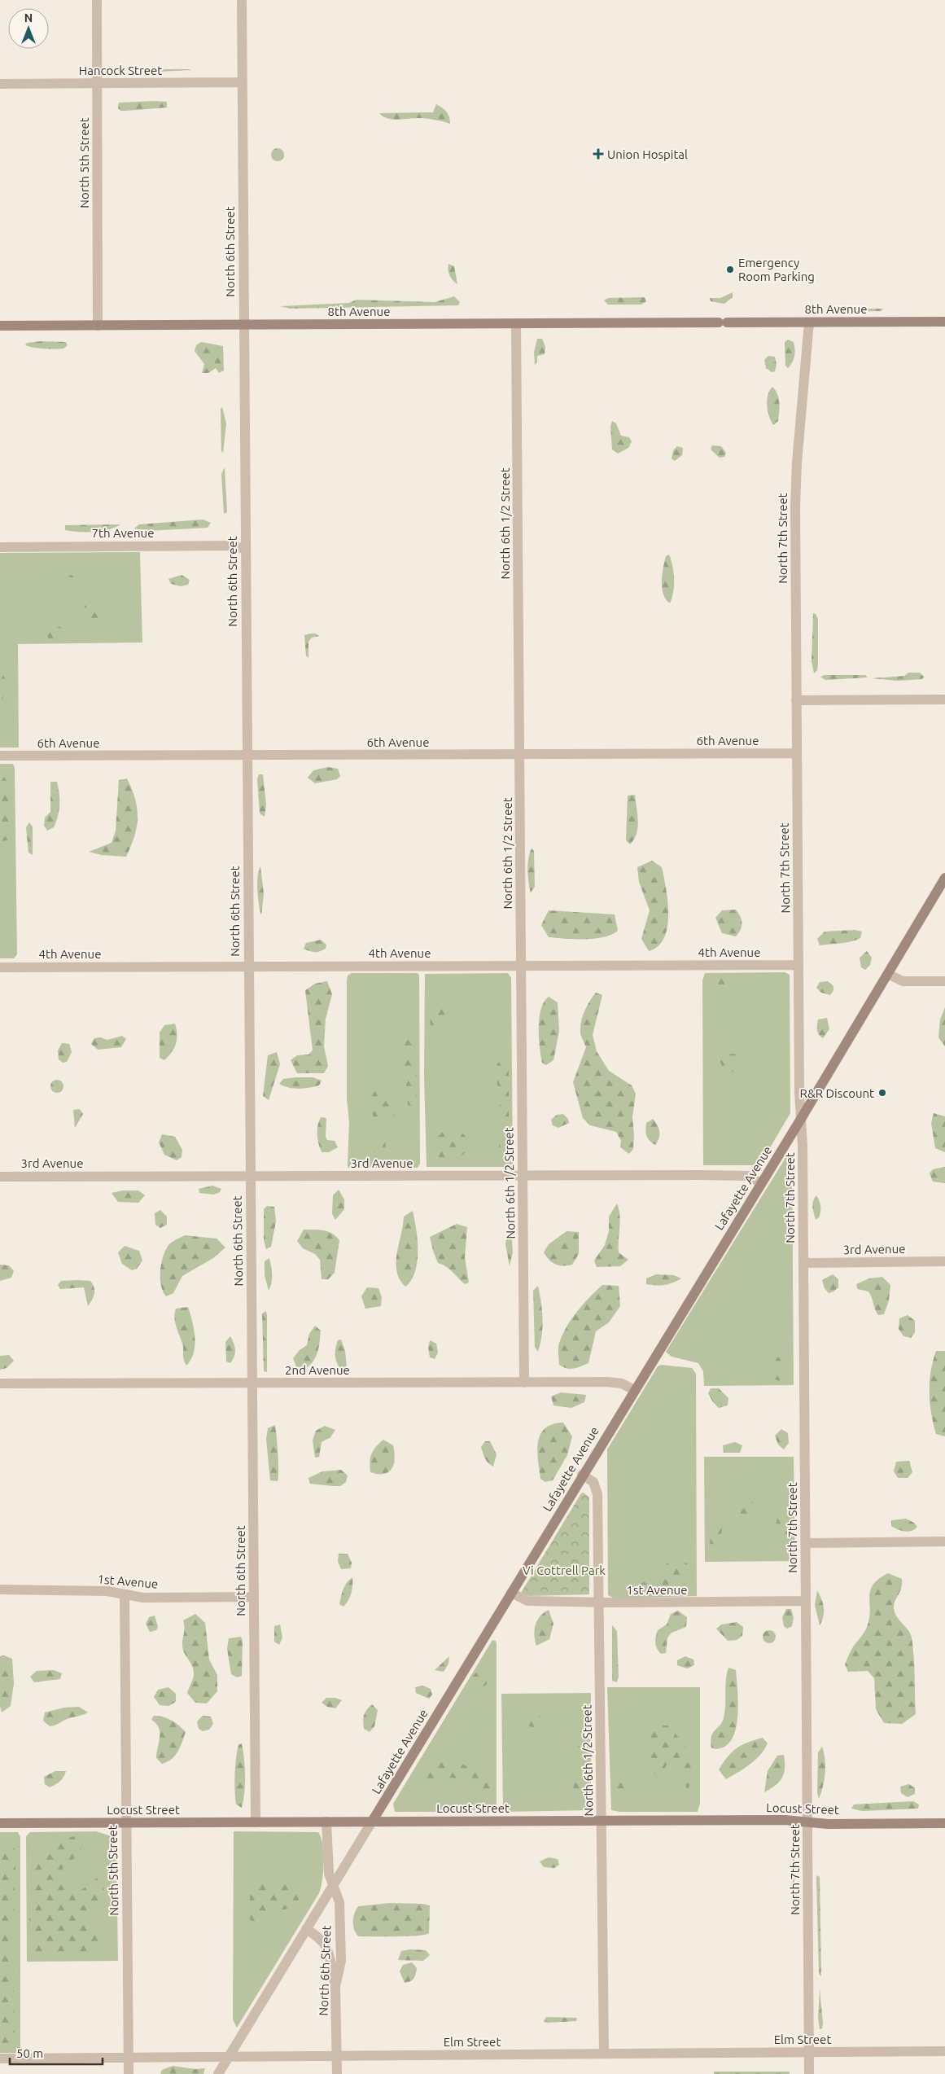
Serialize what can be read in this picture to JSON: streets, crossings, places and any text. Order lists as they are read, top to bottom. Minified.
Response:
{"streets":{"street":["Hancock Street","North 5th Street","North 6th Street","8th Avenue","North 6th 1/2 Street","7th Avenue","North 7th Street","6th Avenue","4th Avenue","3rd Avenue","Lafayette Avenue","2nd Avenue","1st Avenue","Locust Street","Elm Street"]},"crossings":[["Hancock Street","North 5th Street"],["Hancock Street","North 6th Street"],["North 5th Street","8th Avenue"],["North 5th Street","1st Avenue"],["North 5th Street","Locust Street"],["North 5th Street","Elm Street"],["North 6th Street","8th Avenue"],["North 6th Street","7th Avenue"],["North 6th Street","6th Avenue"],["North 6th Street","4th Avenue"],["North 6th Street","3rd Avenue"],["North 6th Street","Lafayette Avenue"],["North 6th Street","2nd Avenue"],["North 6th Street","1st Avenue"],["North 6th Street","Locust Street"],["North 6th Street","Elm Street"],["8th Avenue","North 6th 1/2 Street"],["8th Avenue","North 7th Street"],["North 6th 1/2 Street","6th Avenue"],["North 6th 1/2 Street","4th Avenue"],["North 6th 1/2 Street","3rd Avenue"],["North 6th 1/2 Street","Lafayette Avenue"],["North 6th 1/2 Street","2nd Avenue"],["North 6th 1/2 Street","1st Avenue"],["North 6th 1/2 Street","Locust Street"],["North 6th 1/2 Street","Elm Street"],["North 7th Street","6th Avenue"],["North 7th Street","4th Avenue"],["North 7th Street","3rd Avenue"],["North 7th Street","Lafayette Avenue"],["North 7th Street","1st Avenue"],["North 7th Street","Locust Street"],["North 7th Street","Elm Street"],["3rd Avenue","Lafayette Avenue"],["Lafayette Avenue","2nd Avenue"],["Lafayette Avenue","1st Avenue"],["Lafayette Avenue","Locust Street"],["Lafayette Avenue","Elm Street"]],"parks":["Vi Cottrell Park"],"places":{"health":["Union Hospital"],"other":["Emergency Room Parking","R&R Discount"]},"scale_bar":"50 m","north":"top"}
